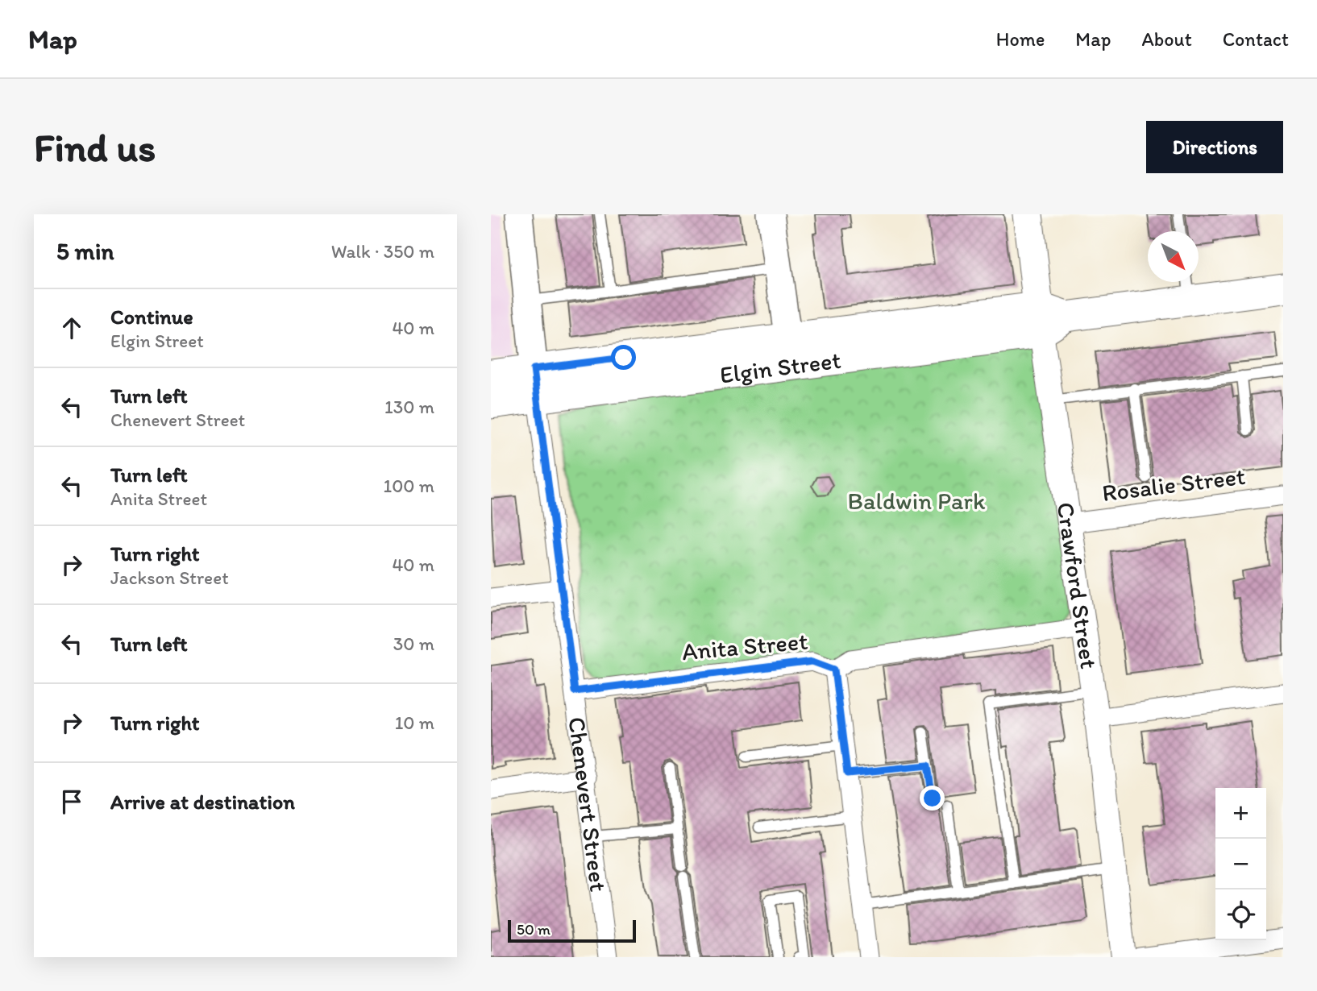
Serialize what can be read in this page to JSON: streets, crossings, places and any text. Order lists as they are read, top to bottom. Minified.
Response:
{"streets":{"main road":["Elgin Street","Crawford Street","Chenevert Street"],"street":["Rosalie Street","Anita Street"]},"crossings":[["Elgin Street","Crawford Street"],["Elgin Street","Chenevert Street"],["Rosalie Street","Crawford Street"],["Crawford Street","Anita Street"],["Anita Street","Chenevert Street"]],"parks":["Baldwin Park"],"scale_bar":"50 m","north":"bottom right","page":{"header":"Map","nav":["Home","Map","About","Contact"],"buttons":"Directions","title":"Find us","heading":["5 min","Walk · 350 m"],"list":[["Continue","Elgin Street","40 m"],["Turn left","Chenevert Street","130 m"],["Turn left","Anita Street","100 m"],["Turn right","Jackson Street","40 m"],["Turn left","30 m"],["Turn right","10 m"],"Arrive at destination"],"map_buttons":["+","−"],"scale":"50 m"}}
